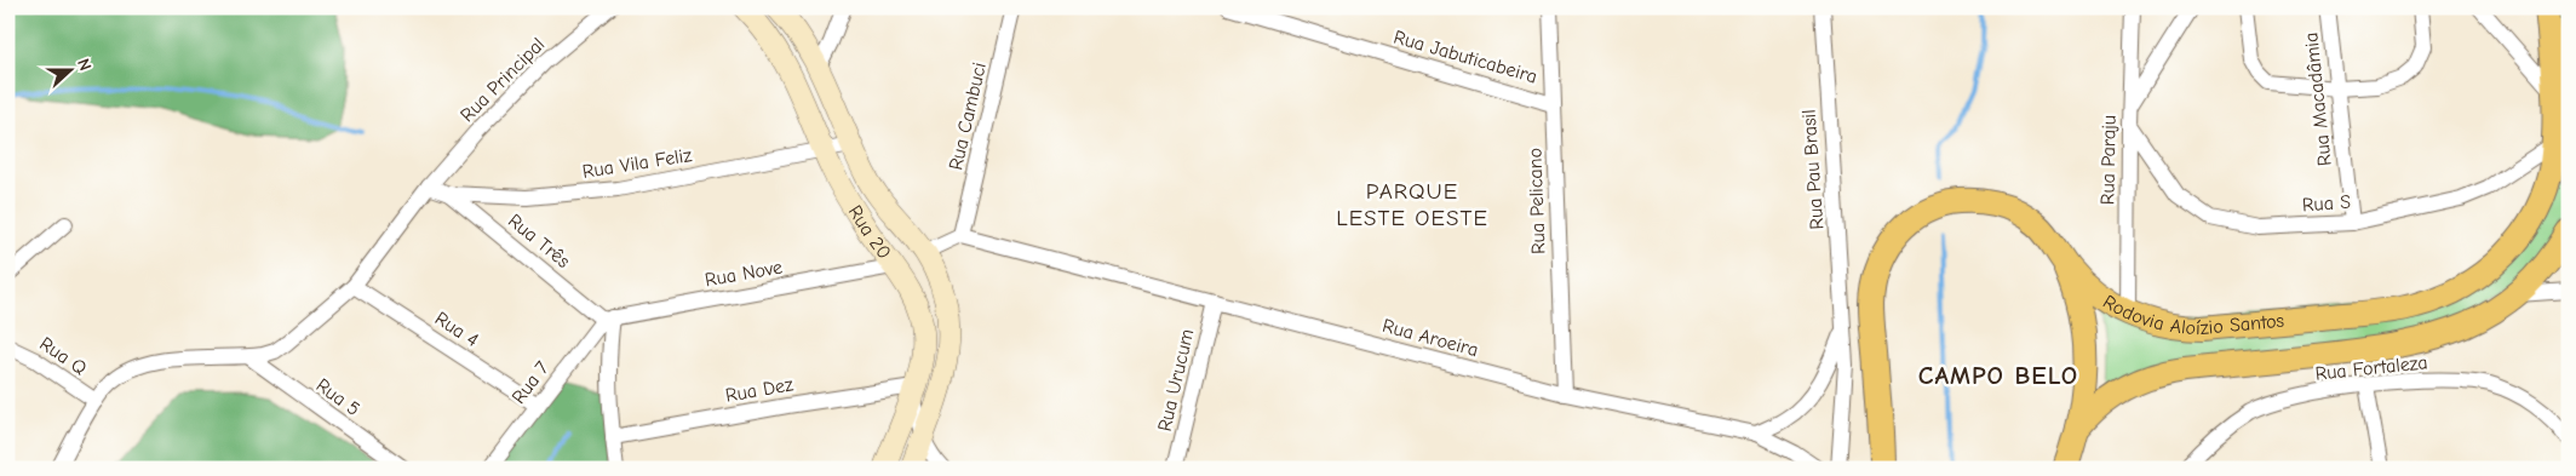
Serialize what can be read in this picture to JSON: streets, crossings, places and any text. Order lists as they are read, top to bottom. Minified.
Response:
{"streets":{"main road":["Rodovia Aloízio Santos"],"street":["Rua Jabuticabeira","Rua Principal","Rua Macadâmia","Rua Cambuci","Rua Paraju","Rua Vila Feliz","Rua Pau Brasil","Rua Pelicano","Rua S","Rua 20","Rua Três","Rua Nove","Rua 4","Rua Aroeira","Rua Q","Rua Fortaleza","Rua Urucum","Rua 7","Rua Dez","Rua 5"]},"crossings":[["Rua Jabuticabeira","Rua Pelicano"],["Rua Principal","Rua Vila Feliz"],["Rua Principal","Rua 4"],["Rua Principal","Rua Q"],["Rua Principal","Rua 5"],["Rua Macadâmia","Rua S"],["Rua Cambuci","Rua Aroeira"],["Rua Paraju","Rua S"],["Rua Paraju","Rodovia Aloízio Santos"],["Rua Vila Feliz","Rua 20"],["Rua Vila Feliz","Rua Três"],["Rua Pelicano","Rua Aroeira"],["Rua S","Rodovia Aloízio Santos"],["Rua 20","Rua Nove"],["Rua 20","Rua Dez"],["Rua Três","Rua Nove"],["Rua Três","Rua 7"],["Rua Nove","Rua 7"],["Rua 4","Rua 7"],["Rua Aroeira","Rua Urucum"]],"districts":["PARQUE LESTE OESTE","CAMPO BELO"],"north":"right"}
